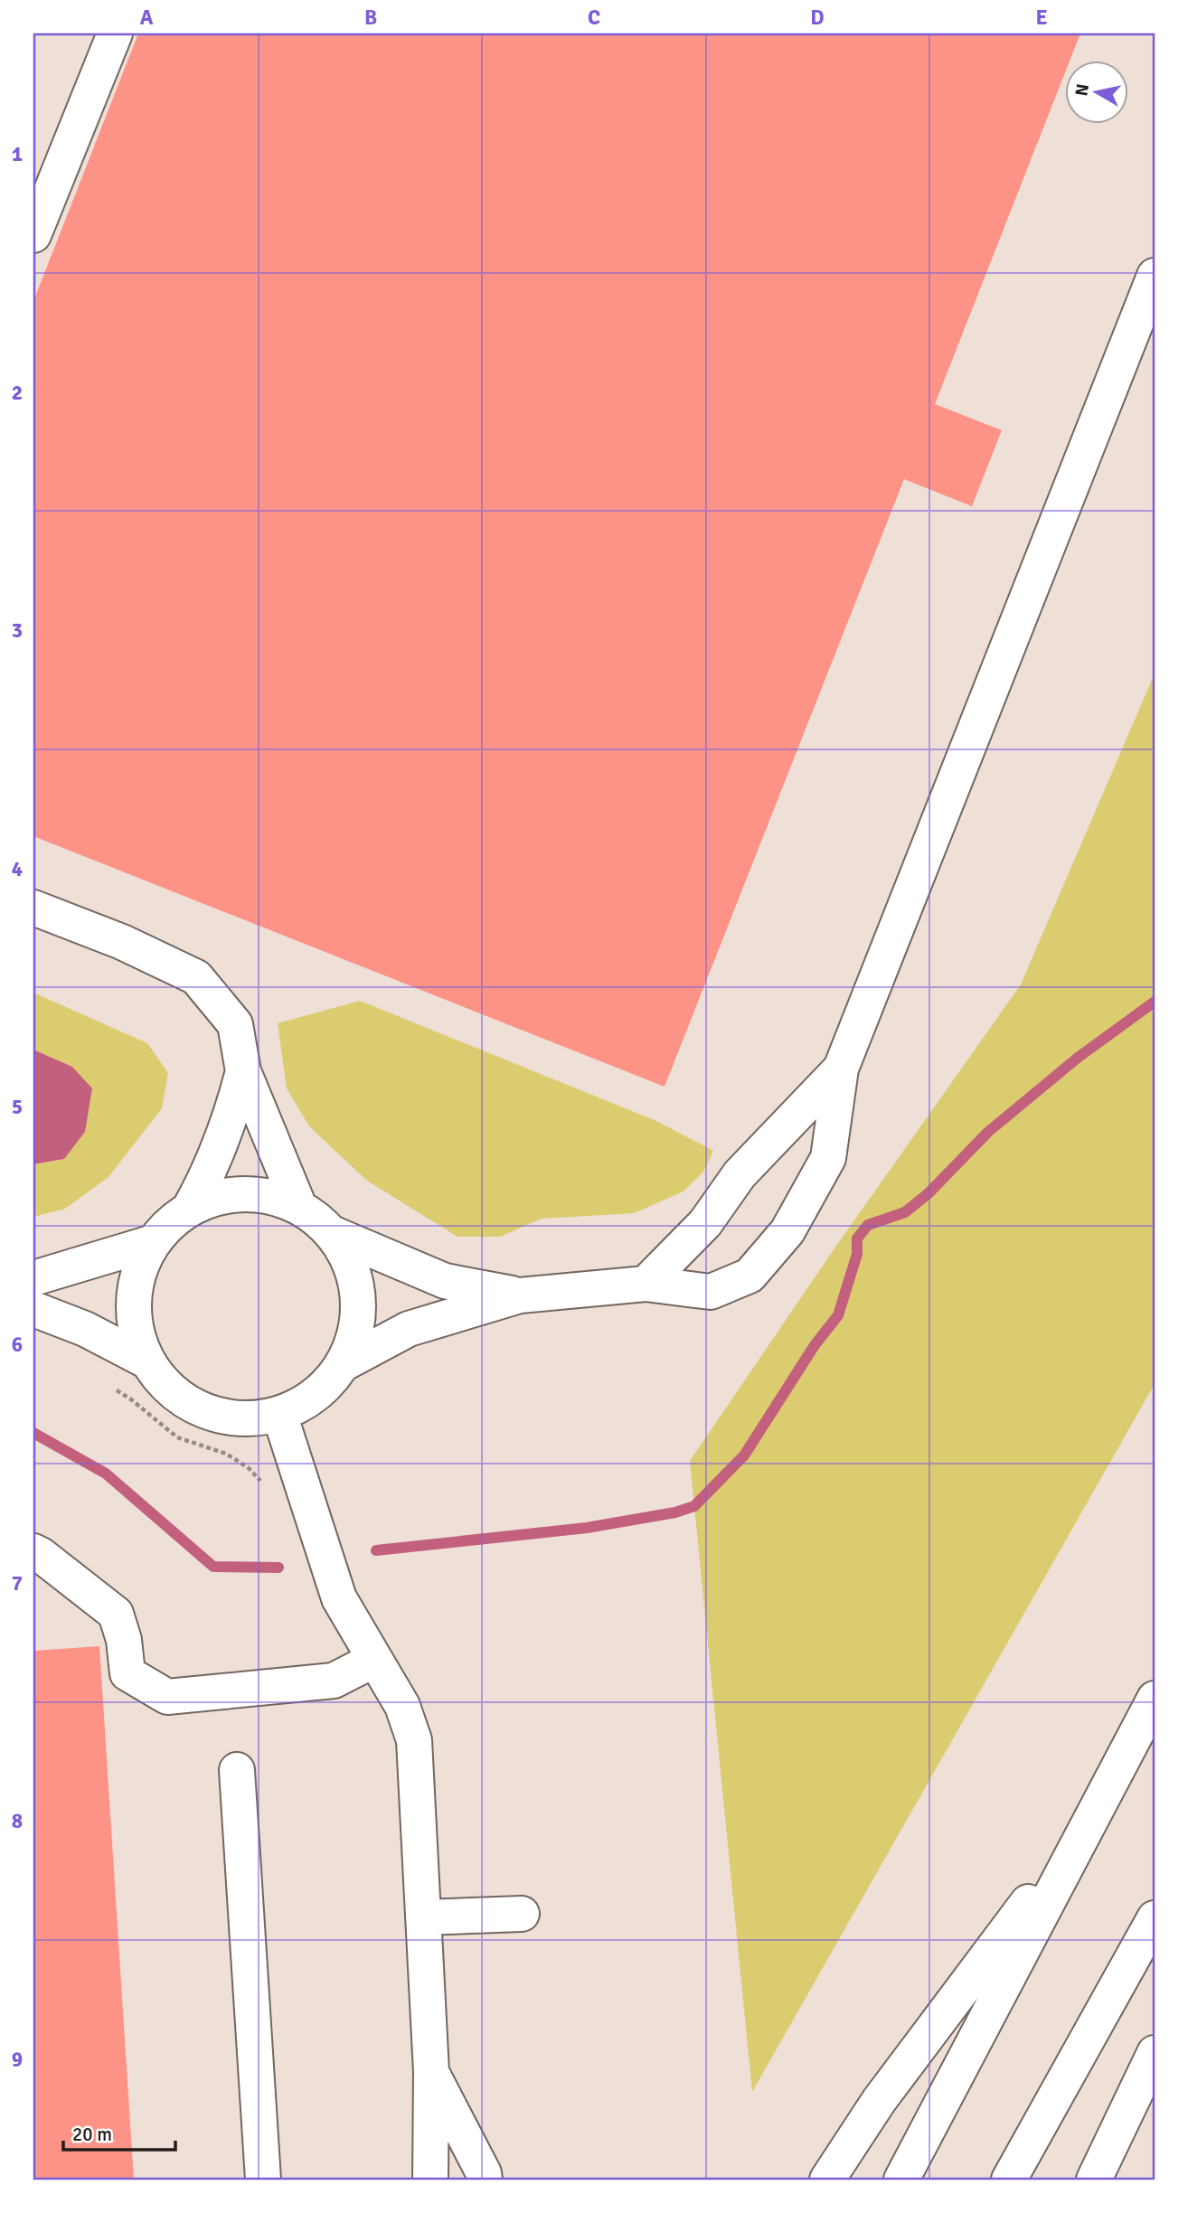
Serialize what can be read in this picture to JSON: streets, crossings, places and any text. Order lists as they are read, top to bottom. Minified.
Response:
{"scale_bar":"20 m","north":"left","grid":{"columns":["A","B","C","D","E"],"rows":["1","2","3","4","5","6","7","8","9"]}}
